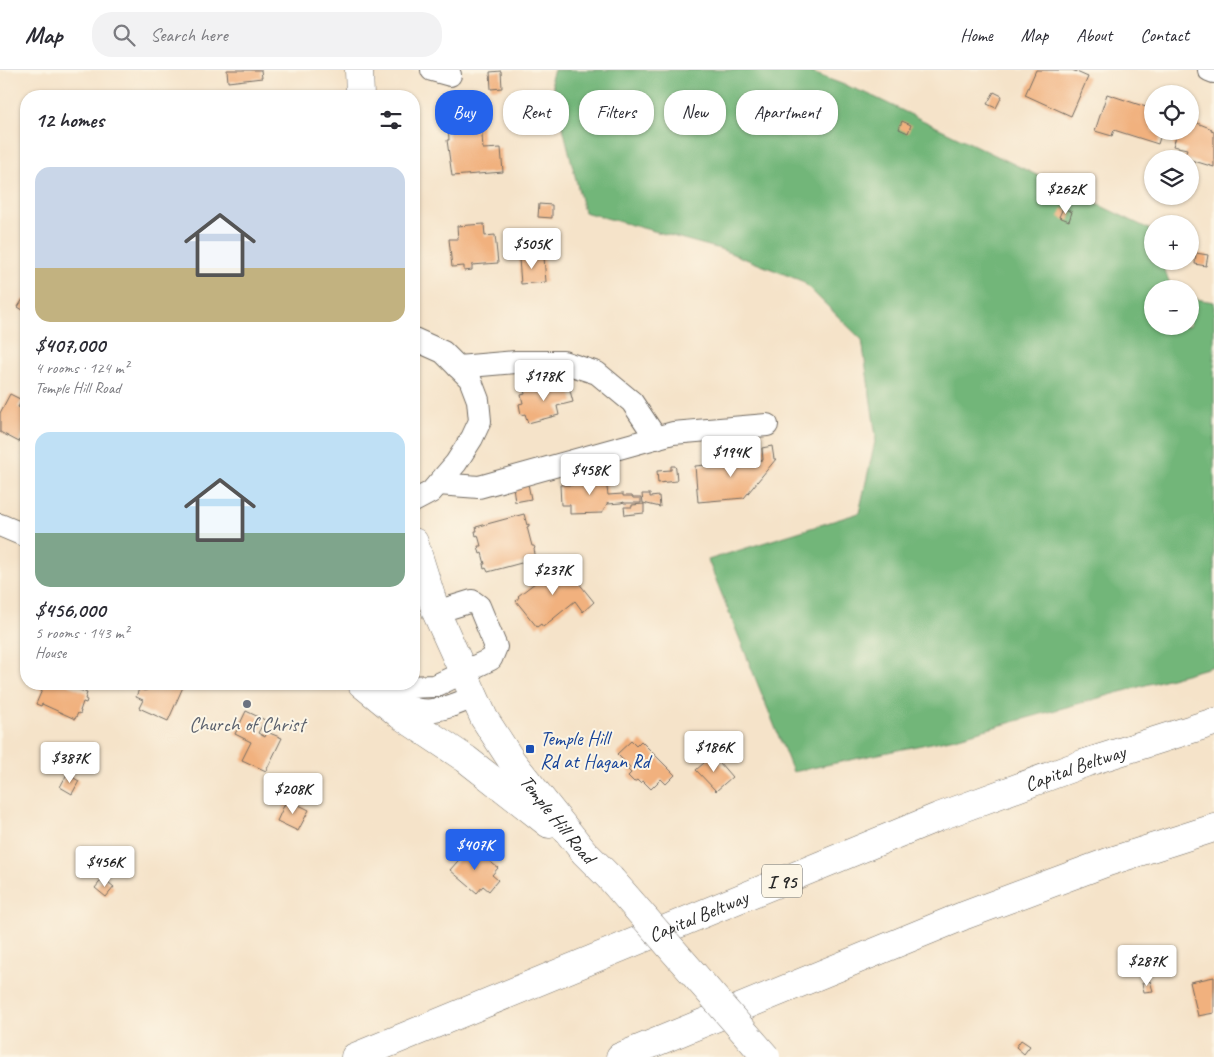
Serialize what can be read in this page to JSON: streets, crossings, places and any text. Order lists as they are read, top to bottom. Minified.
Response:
{"streets":{"main road":["Capital Beltway","Temple Hill Road","I 95"]},"places":{"other":["Church of Christ"],"transit":["Temple Hill Rd at Hagan Rd"]},"page":{"header":"Map","search":"Search here","nav":["Home","Map","About","Contact"],"map_buttons":["+","−"],"chip":["Buy","Rent","Filters","New","Apartment"],"heading":"12 homes","list":[{"name":"$407,000","note":"4 rooms · 124 m² · Temple Hill Road"},{"name":"$456,000","note":"5 rooms · 143 m² · House"}],"price":["$262K","$505K","$178K","$194K","$458K","$237K","$186K","$387K","$208K","$407K","$456K","$287K"]}}
